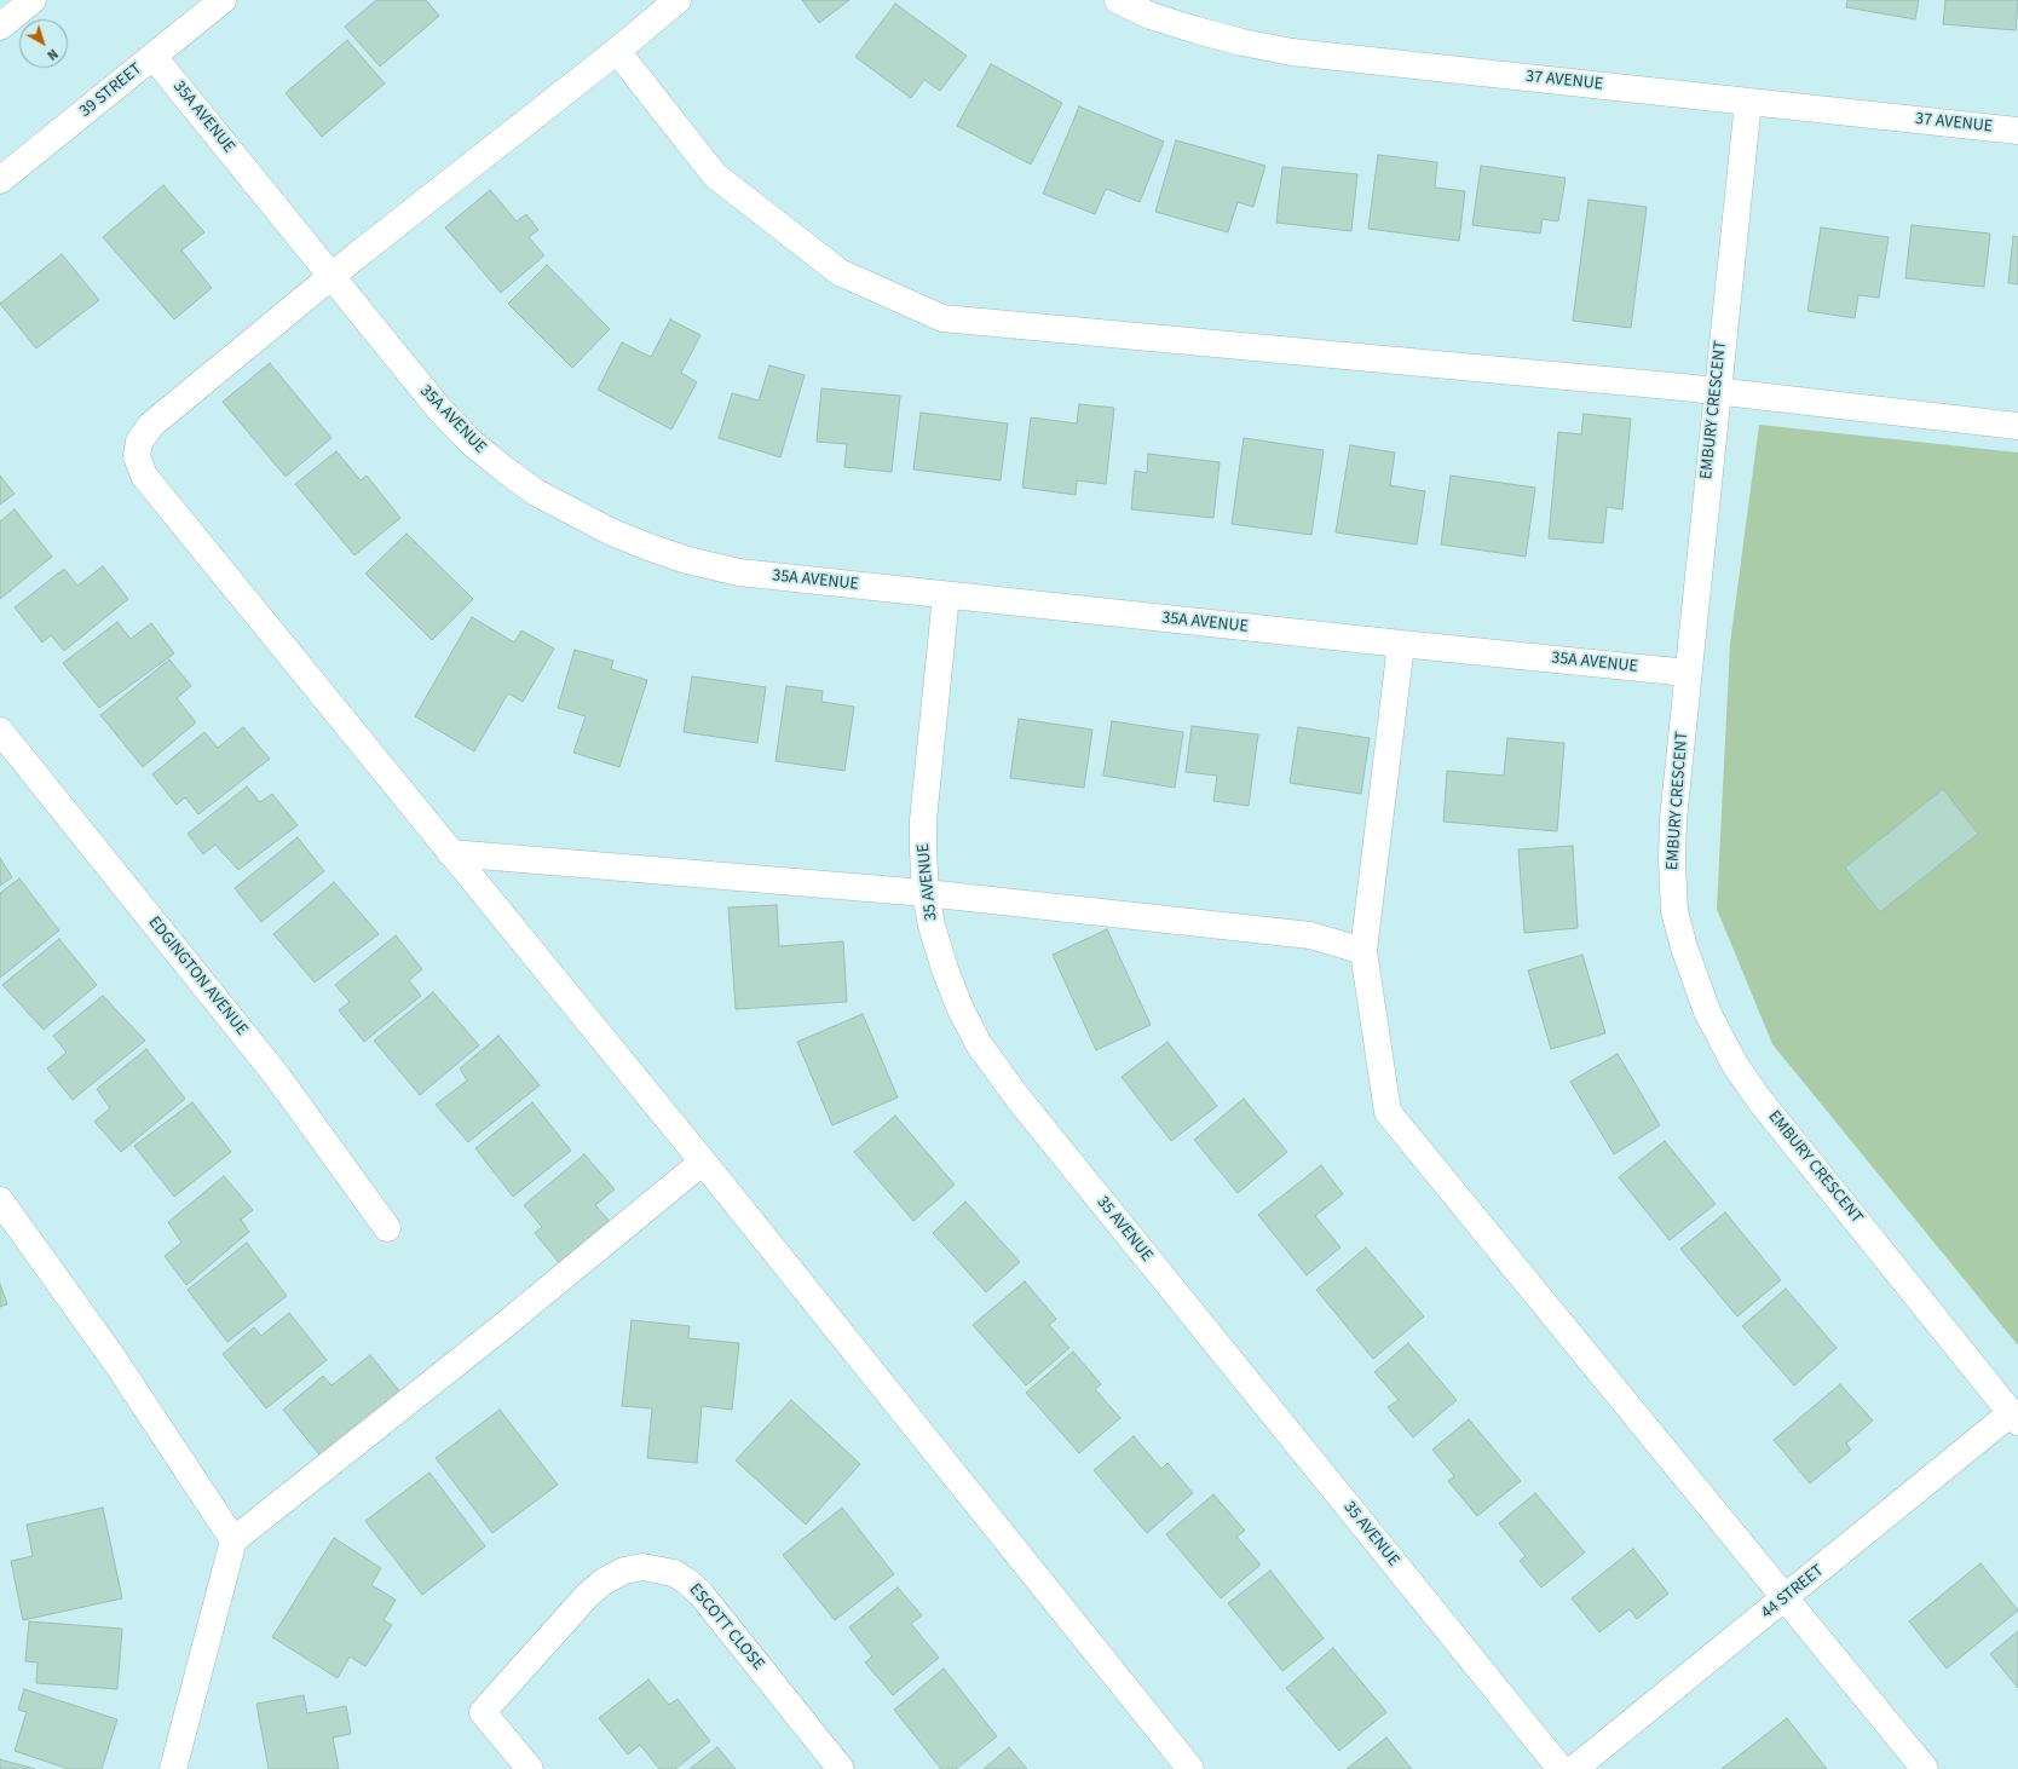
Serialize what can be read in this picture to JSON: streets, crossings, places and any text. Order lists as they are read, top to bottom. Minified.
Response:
{"streets":{"street":["37 AVENUE","39 STREET","35A AVENUE","EMBURY CRESCENT","35 AVENUE","EDGINGTON AVENUE","44 STREET","ESCOTT CLOSE"]},"crossings":[["37 AVENUE","EMBURY CRESCENT"],["39 STREET","35A AVENUE"],["35A AVENUE","EMBURY CRESCENT"],["35A AVENUE","35 AVENUE"],["EMBURY CRESCENT","44 STREET"]],"north":"bottom right"}
